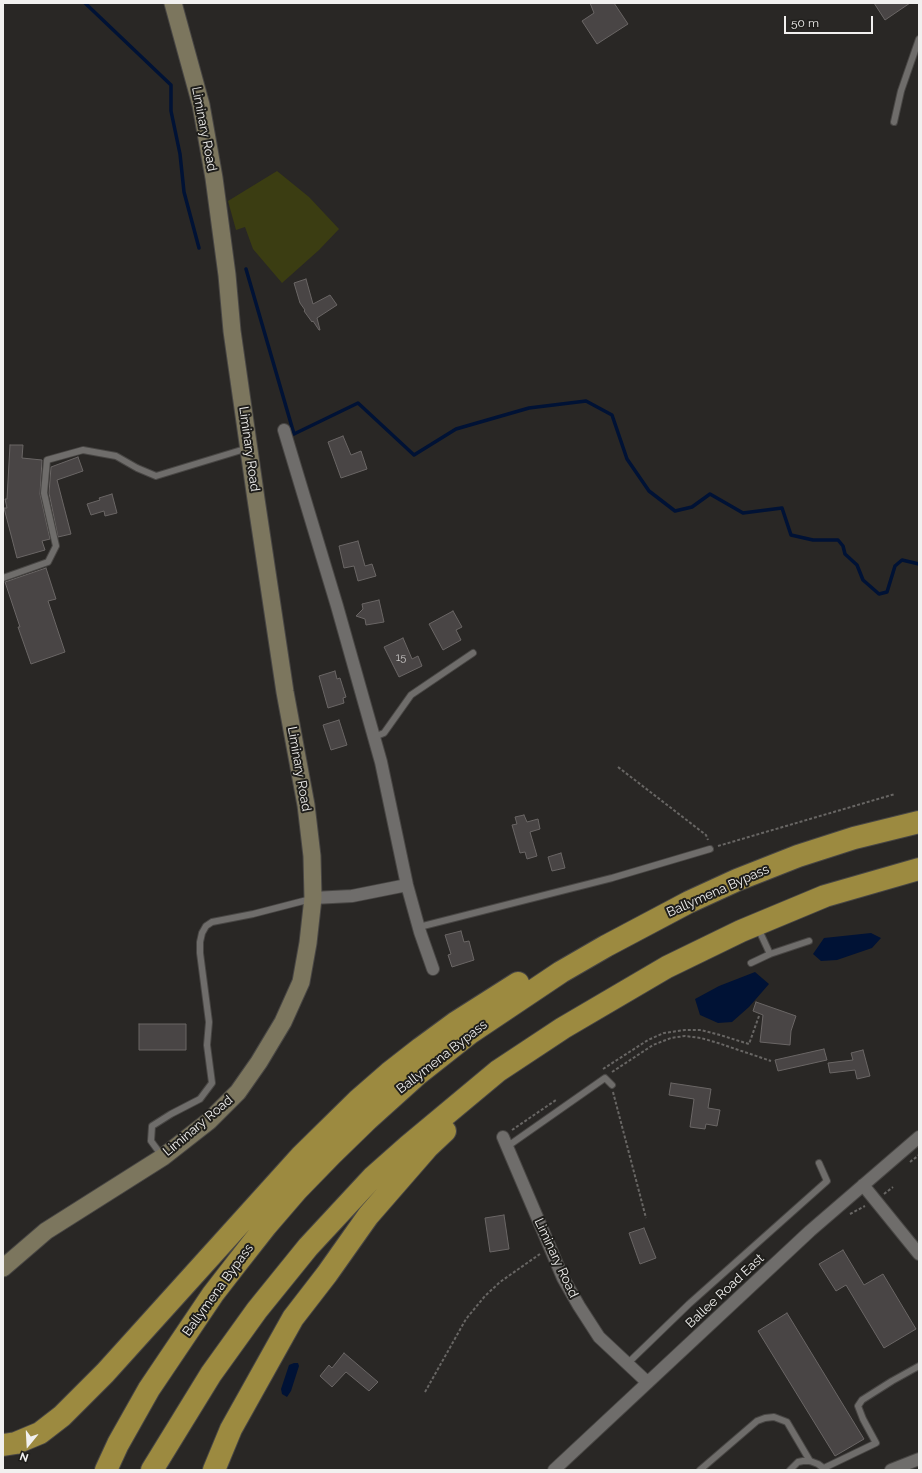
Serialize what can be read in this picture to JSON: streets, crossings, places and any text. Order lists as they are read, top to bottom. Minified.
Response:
{"streets":{"highway":["Ballymena Bypass"],"street":["Liminary Road","Ballee Road East"]},"crossings":[["Liminary Road","Ballee Road East"]],"house_numbers":["15"],"scale_bar":"50 m","north":"bottom"}
